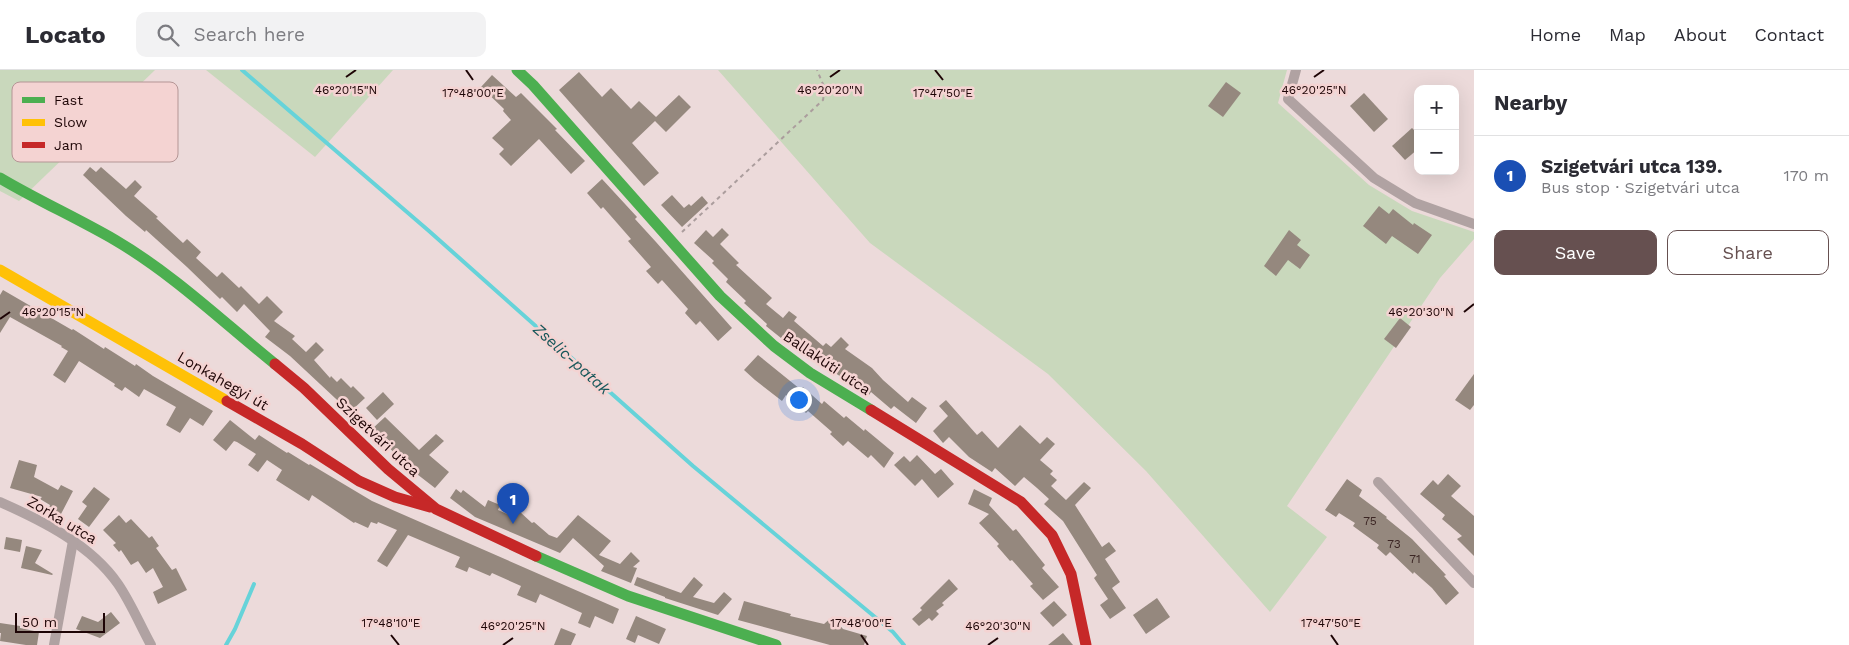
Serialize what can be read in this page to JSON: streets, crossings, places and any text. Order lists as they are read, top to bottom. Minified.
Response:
{"streets":{"street":["Ballakúti utca","Lonkahegyi út","Szigetvári utca","Zorka utca"]},"crossings":[["Lonkahegyi út","Szigetvári utca"]],"water":["Zselic-patak"],"house_numbers":["75","73","71"],"legend":["Fast","Slow","Jam"],"scale_bar":"50 m","page":{"header":"Locato","search":"Search here","nav":["Home","Map","About","Contact"],"heading":"Nearby","map_buttons":["+","−"],"list":[{"mark":"1","name":"Szigetvári utca 139.","note":"Bus stop · Szigetvári utca","value":"170 m"}],"buttons":["Save","Share"],"pins":"1","scale":"50 m"},"coordinates":["46°20'15\"N","46°20'20\"N","46°20'25\"N","17°48'00\"E","17°47'50\"E","46°20'30\"N","17°48'10\"E"]}
